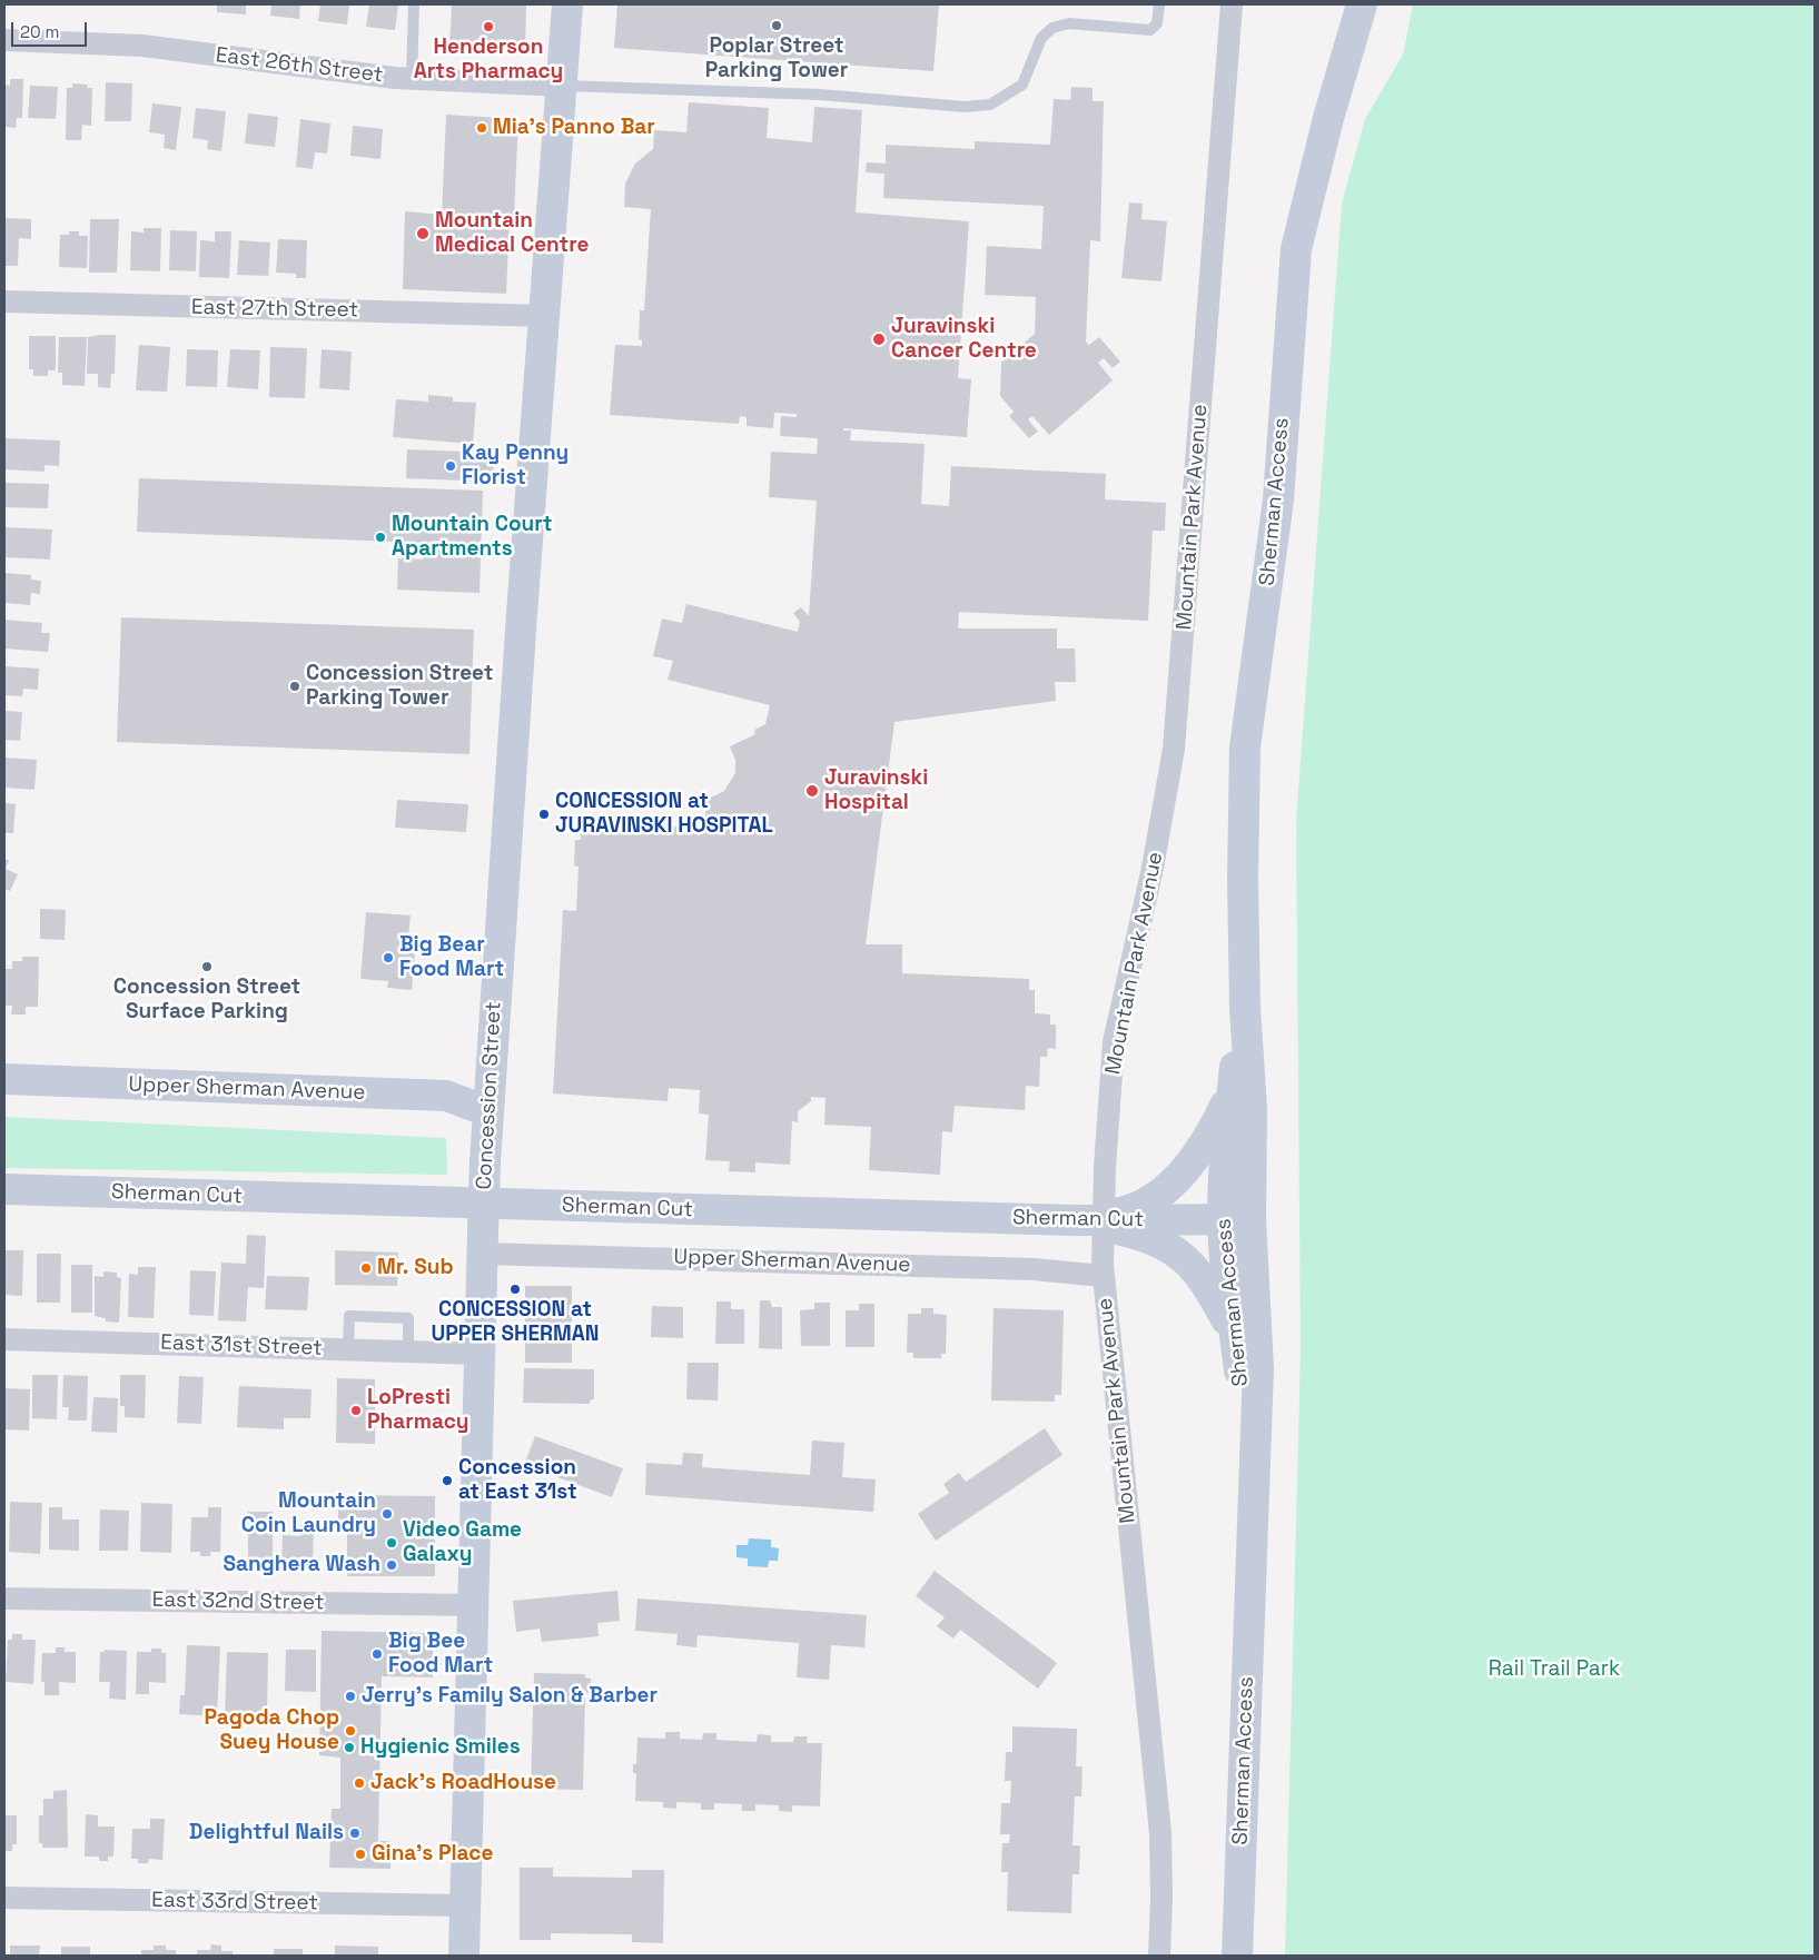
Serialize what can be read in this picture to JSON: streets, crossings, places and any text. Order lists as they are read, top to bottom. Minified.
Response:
{"streets":{"main road":["Sherman Access","Upper Sherman Avenue","Concession Street","Sherman Cut"],"street":["East 26th Street","East 27th Street","Mountain Park Avenue","East 31st Street","East 32nd Street","East 33rd Street"]},"crossings":[["East 26th Street","Concession Street"],["East 27th Street","Concession Street"],["Sherman Access","Sherman Cut"],["Mountain Park Avenue","Upper Sherman Avenue"],["Upper Sherman Avenue","Concession Street"],["Concession Street","East 31st Street"],["Concession Street","East 32nd Street"],["Concession Street","East 33rd Street"]],"parks":["Rail Trail Park"],"places":["Poplar Street Parking Tower","Henderson Arts Pharmacy","Mia's Panno Bar","Mountain Medical Centre","Juravinski Cancer Centre","Kay Penny Florist","Mountain Court Apartments","Concession Street Parking Tower","Juravinski Hospital","CONCESSION at JURAVINSKI HOSPITAL","Big Bear Food Mart","Concession Street Surface Parking","Mr. Sub","CONCESSION at UPPER SHERMAN","LoPresti Pharmacy","Concession at East 31st","Mountain Coin Laundry","Video Game Galaxy","Sanghera Wash","Big Bee Food Mart","Jerry's Family Salon & Barber","Pagoda Chop Suey House","Hygienic Smiles","Jack's RoadHouse","Delightful Nails","Gina's Place"],"scale_bar":"20 m"}
